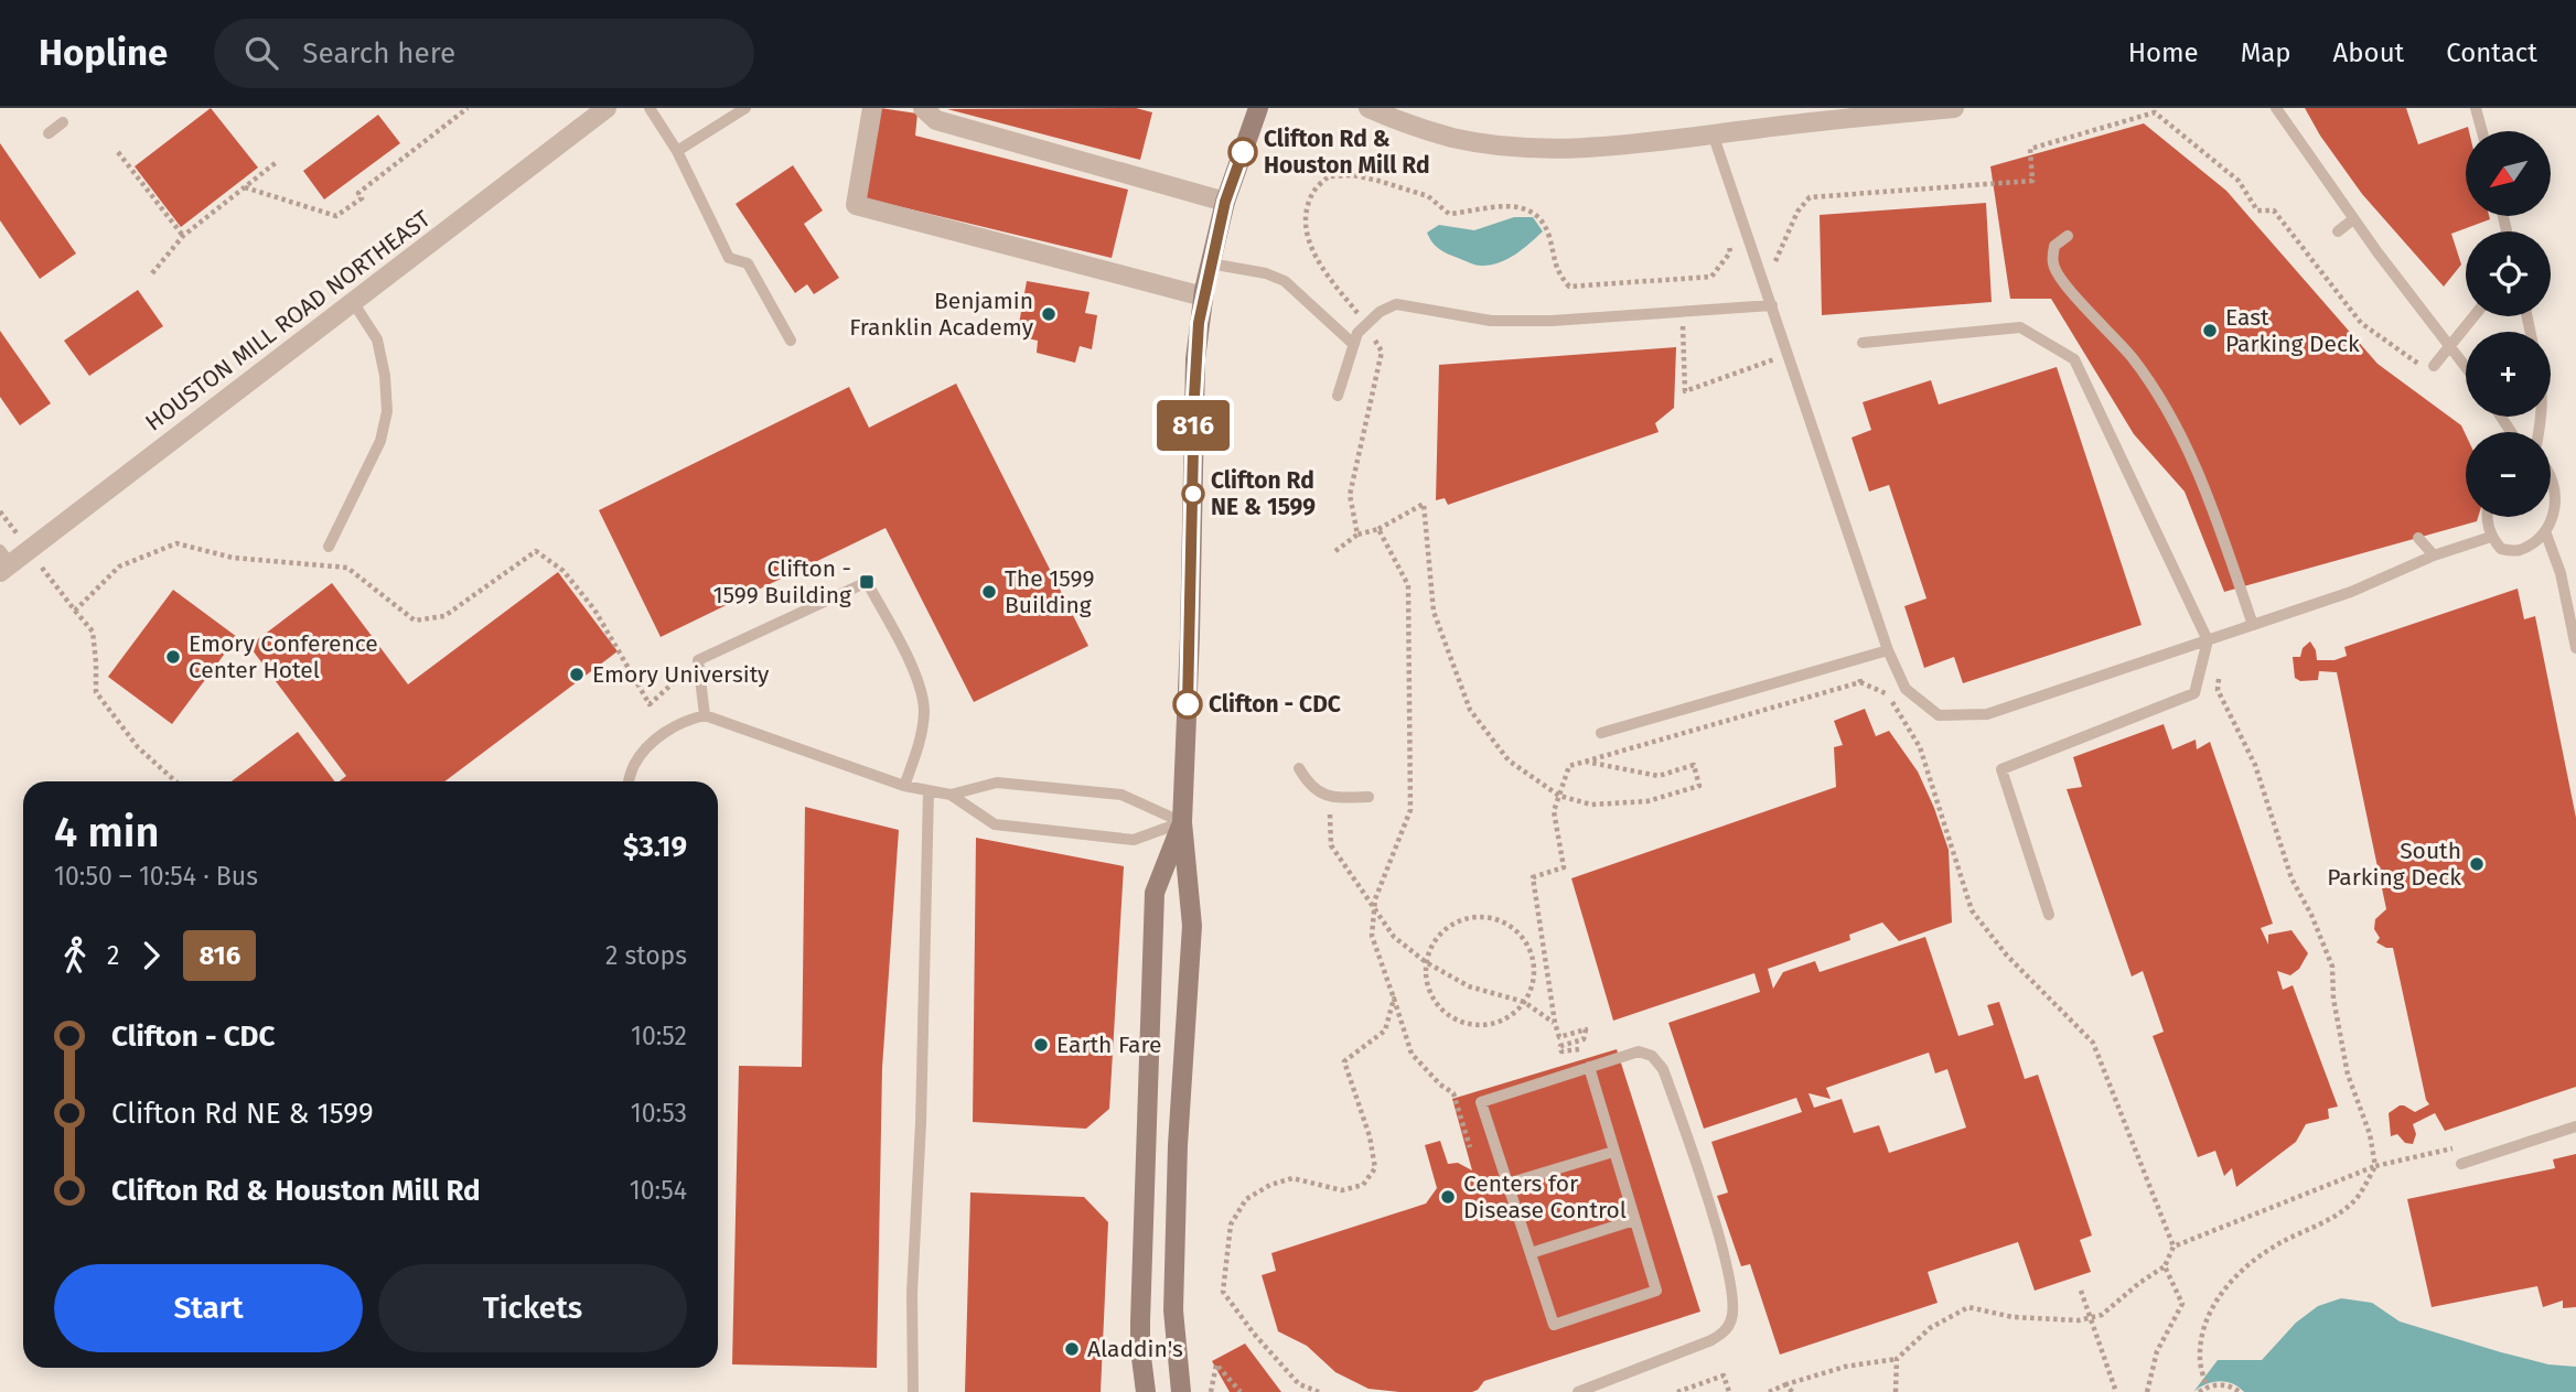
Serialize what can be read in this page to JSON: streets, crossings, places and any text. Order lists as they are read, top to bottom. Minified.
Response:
{"streets":{"street":["HOUSTON MILL ROAD NORTHEAST"]},"places":{"other":["Clifton Rd & Houston Mill Rd","Benjamin Franklin Academy","East Parking Deck","Clifton Rd NE & 1599","The 1599 Building","Emory Conference Center Hotel","Emory University","Clifton - CDC","South Parking Deck","Earth Fare","Centers for Disease Control","Aladdin's"],"transit":["Clifton - 1599 Building"]},"lines":["bus line 816"],"north":"bottom left","page":{"header":"Hopline","search":"Search here","nav":["Home","Map","About","Contact"],"on_map":"816","map_buttons":["+","−"],"heading":["4 min","10:50 – 10:54 · Bus","$3.19"],"legs":["2","816","2 stops"],"list":[{"name":"Clifton - CDC","value":"10:52"},{"name":"Clifton Rd NE & 1599","value":"10:53"},{"name":"Clifton Rd & Houston Mill Rd","value":"10:54"}],"buttons":["Start","Tickets"]}}
